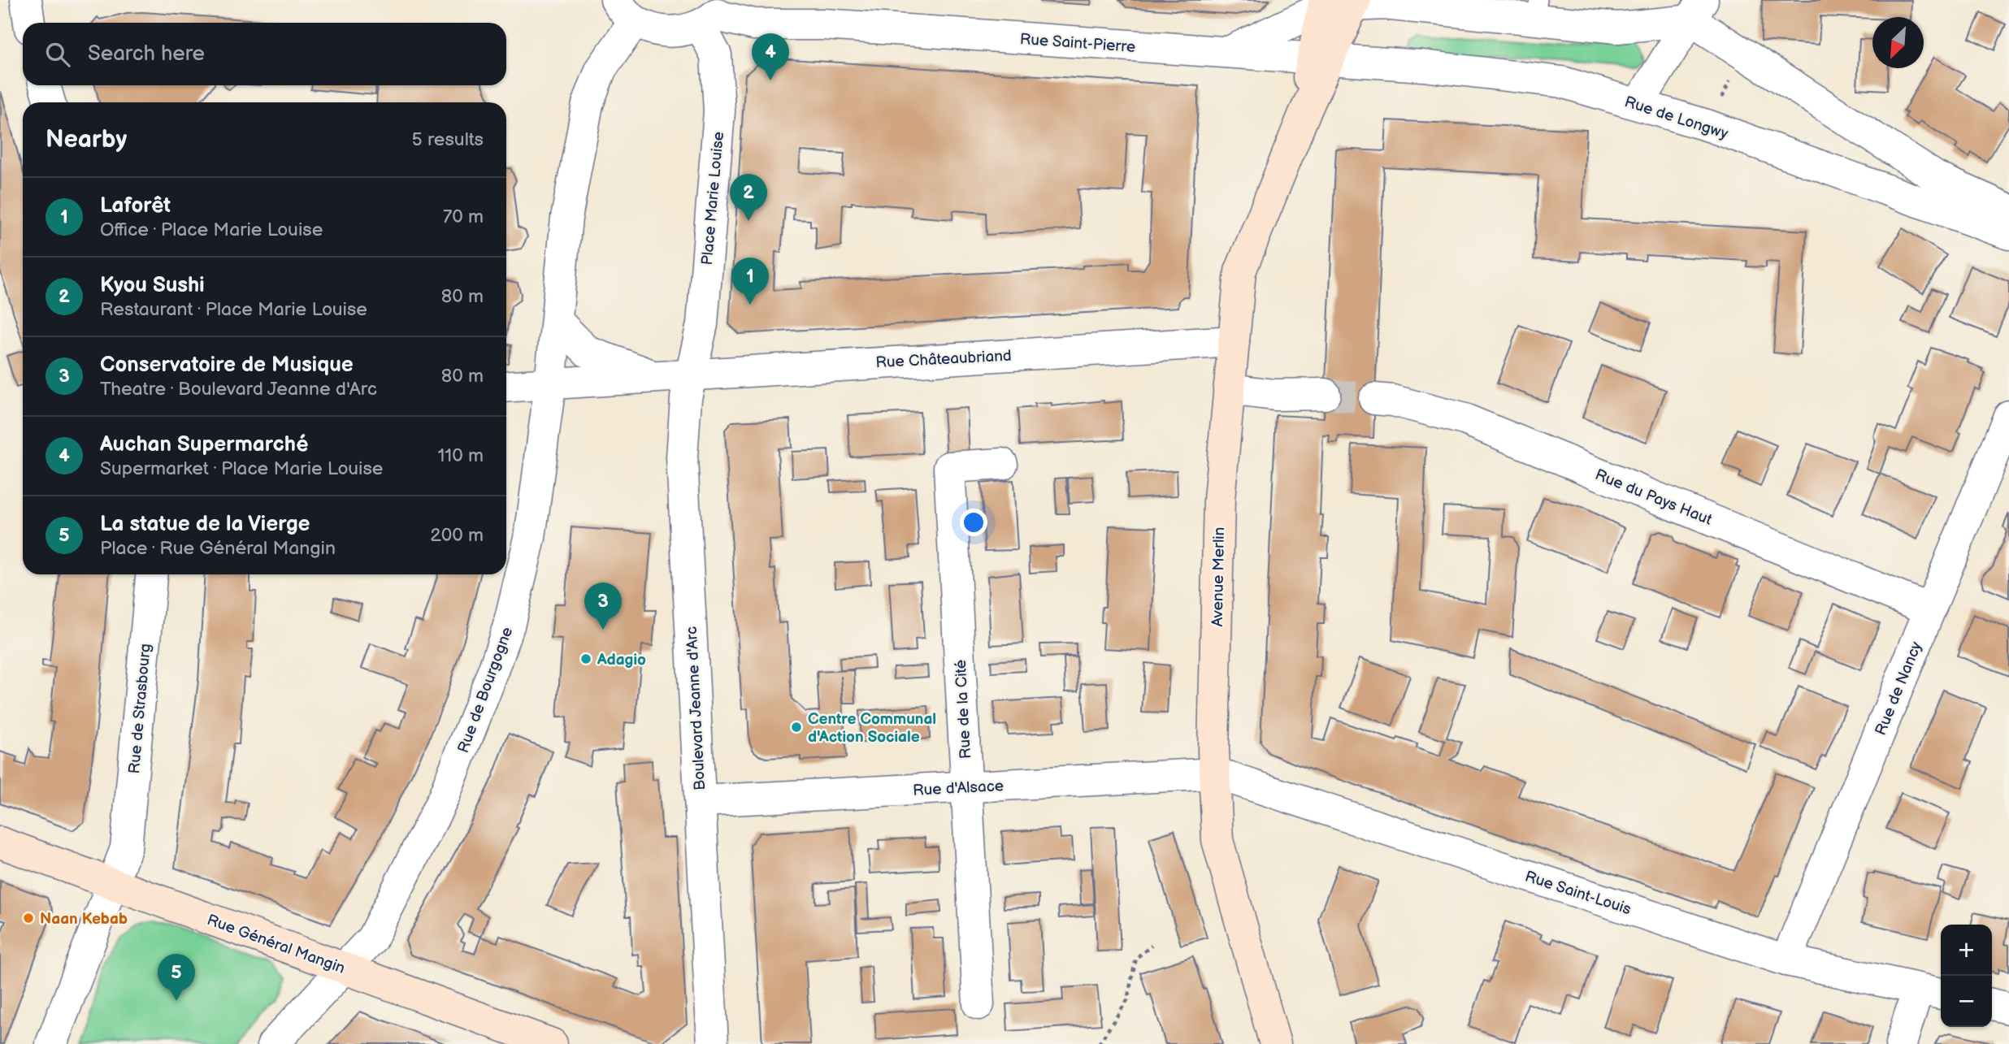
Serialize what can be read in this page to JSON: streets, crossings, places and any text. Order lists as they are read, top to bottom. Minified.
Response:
{"streets":{"street":["Rue Saint-Pierre","Rue de Longwy","Place Marie Louise","Rue Châteaubriand","Rue du Pays Haut","Avenue Merlin","Rue de Nancy","Rue de Bourgogne","Rue de Strasbourg","Boulevard Jeanne d'Arc","Rue de la Cité","Rue d'Alsace","Rue Saint-Louis","Rue Général Mangin"]},"crossings":[["Rue Saint-Pierre","Rue de Longwy"],["Rue Saint-Pierre","Place Marie Louise"],["Rue Saint-Pierre","Avenue Merlin"],["Rue de Longwy","Avenue Merlin"],["Place Marie Louise","Rue Châteaubriand"],["Place Marie Louise","Boulevard Jeanne d'Arc"],["Rue Châteaubriand","Avenue Merlin"],["Rue Châteaubriand","Boulevard Jeanne d'Arc"],["Rue du Pays Haut","Rue de Nancy"],["Avenue Merlin","Rue d'Alsace"],["Avenue Merlin","Rue Saint-Louis"],["Rue de Nancy","Rue Saint-Louis"],["Rue de Bourgogne","Rue Général Mangin"],["Rue de Strasbourg","Rue Général Mangin"],["Boulevard Jeanne d'Arc","Rue d'Alsace"],["Rue de la Cité","Rue d'Alsace"],["Rue d'Alsace","Rue Saint-Louis"]],"places":["Adagio","Centre Communal d'Action Sociale","Naan Kebab"],"north":"bottom left","page":{"search":"Search here","pins":["4","2","1","3","5"],"heading":["Nearby","5 results"],"list":[{"mark":"1","name":"Laforêt","note":"Office · Place Marie Louise","value":"70 m"},{"mark":"2","name":"Kyou Sushi","note":"Restaurant · Place Marie Louise","value":"80 m"},{"mark":"3","name":"Conservatoire de Musique","note":"Theatre · Boulevard Jeanne d'Arc","value":"80 m"},{"mark":"4","name":"Auchan Supermarché","note":"Supermarket · Place Marie Louise","value":"110 m"},{"mark":"5","name":"La statue de la Vierge","note":"Place · Rue Général Mangin","value":"200 m"}],"map_buttons":["+","−"]}}
